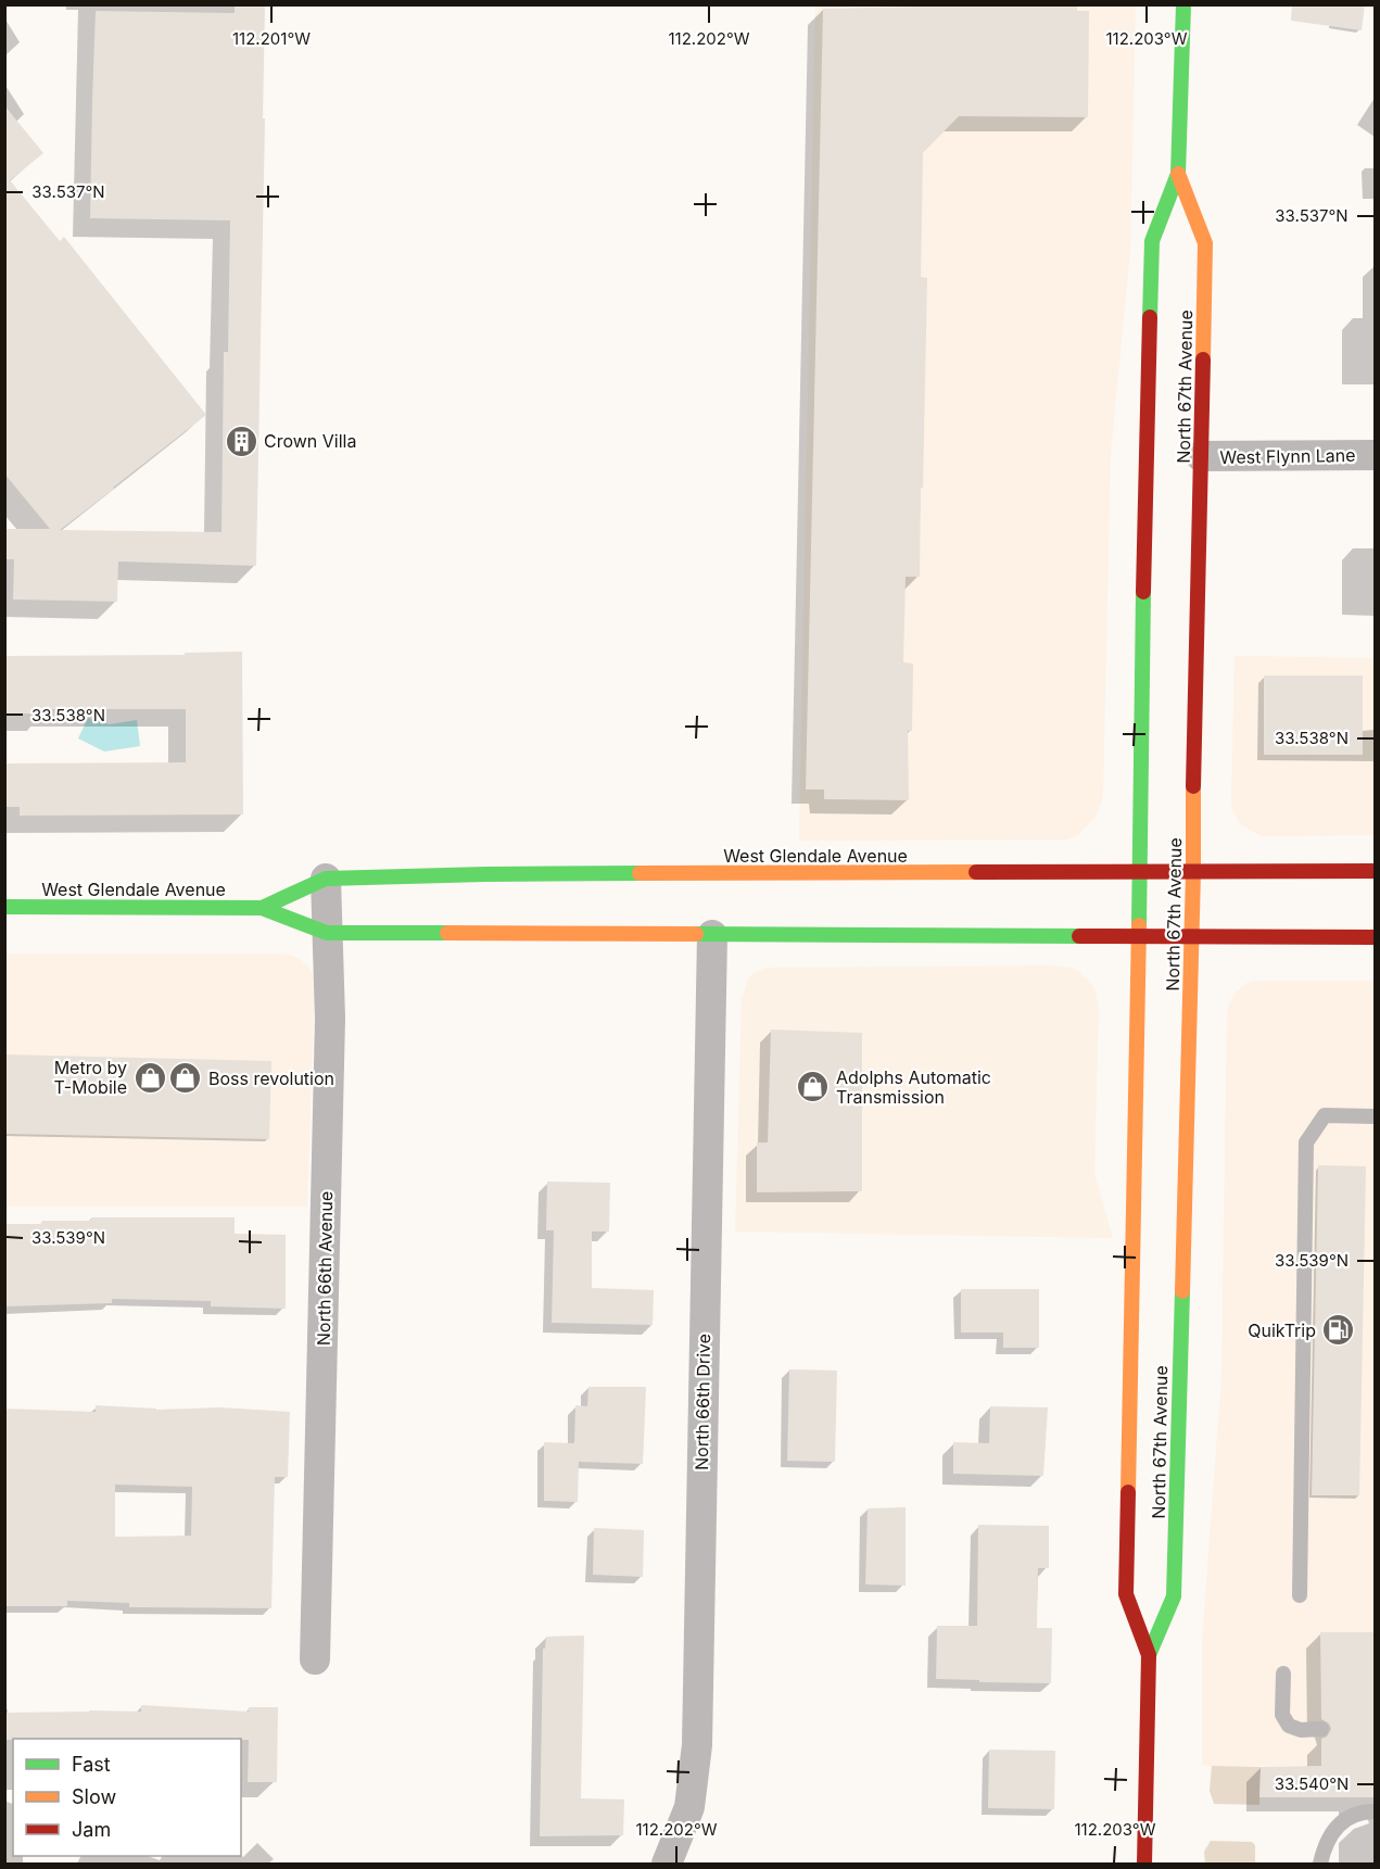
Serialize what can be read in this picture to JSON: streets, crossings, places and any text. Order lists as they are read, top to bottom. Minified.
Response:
{"streets":{"main road":["North 67th Avenue","West Glendale Avenue"],"street":["West Flynn Lane","North 66th Avenue","North 66th Drive"]},"crossings":[["North 67th Avenue","West Flynn Lane"],["North 67th Avenue","West Glendale Avenue"],["West Glendale Avenue","North 66th Avenue"],["West Glendale Avenue","North 66th Drive"]],"places":{"building":["Crown Villa"],"shop":["Metro by T-Mobile","Boss revolution","Adolphs Automatic Transmission"],"fuel station":["QuikTrip"]},"legend":["Fast","Slow","Jam"],"coordinates":["112.201°W","112.202°W","112.203°W","33.537°N","33.538°N","33.539°N","33.540°N"]}
